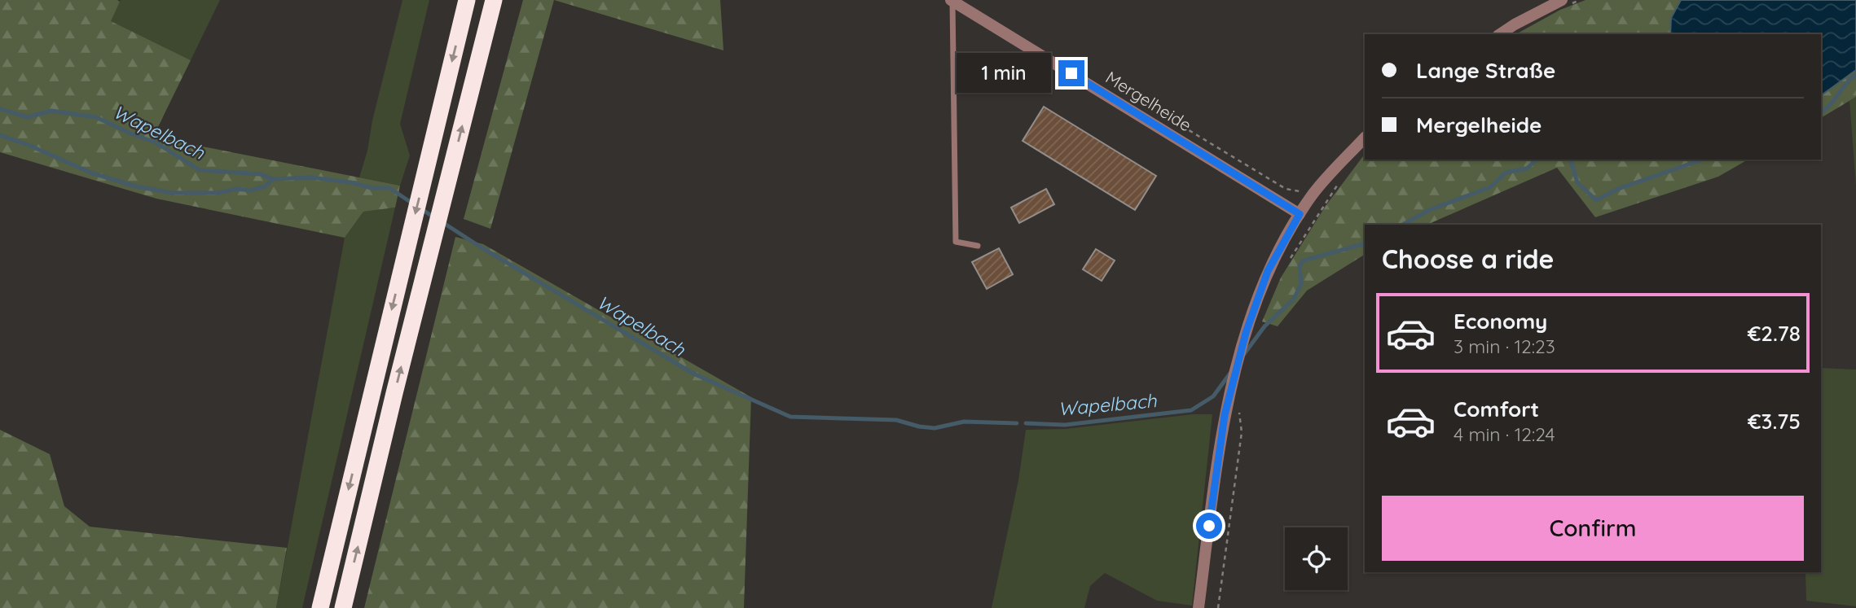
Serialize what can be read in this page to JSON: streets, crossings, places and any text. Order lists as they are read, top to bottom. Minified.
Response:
{"streets":{"street":["Mergelheide"]},"water":["Wapelbach"],"page":{"banner":["Lange Straße","Mergelheide"],"bubble":"1 min","heading":"Choose a ride","list":[{"name":"Economy","note":"3 min · 12:23","value":"€2.78"},{"name":"Comfort","note":"4 min · 12:24","value":"€3.75"}],"buttons":"Confirm"}}
